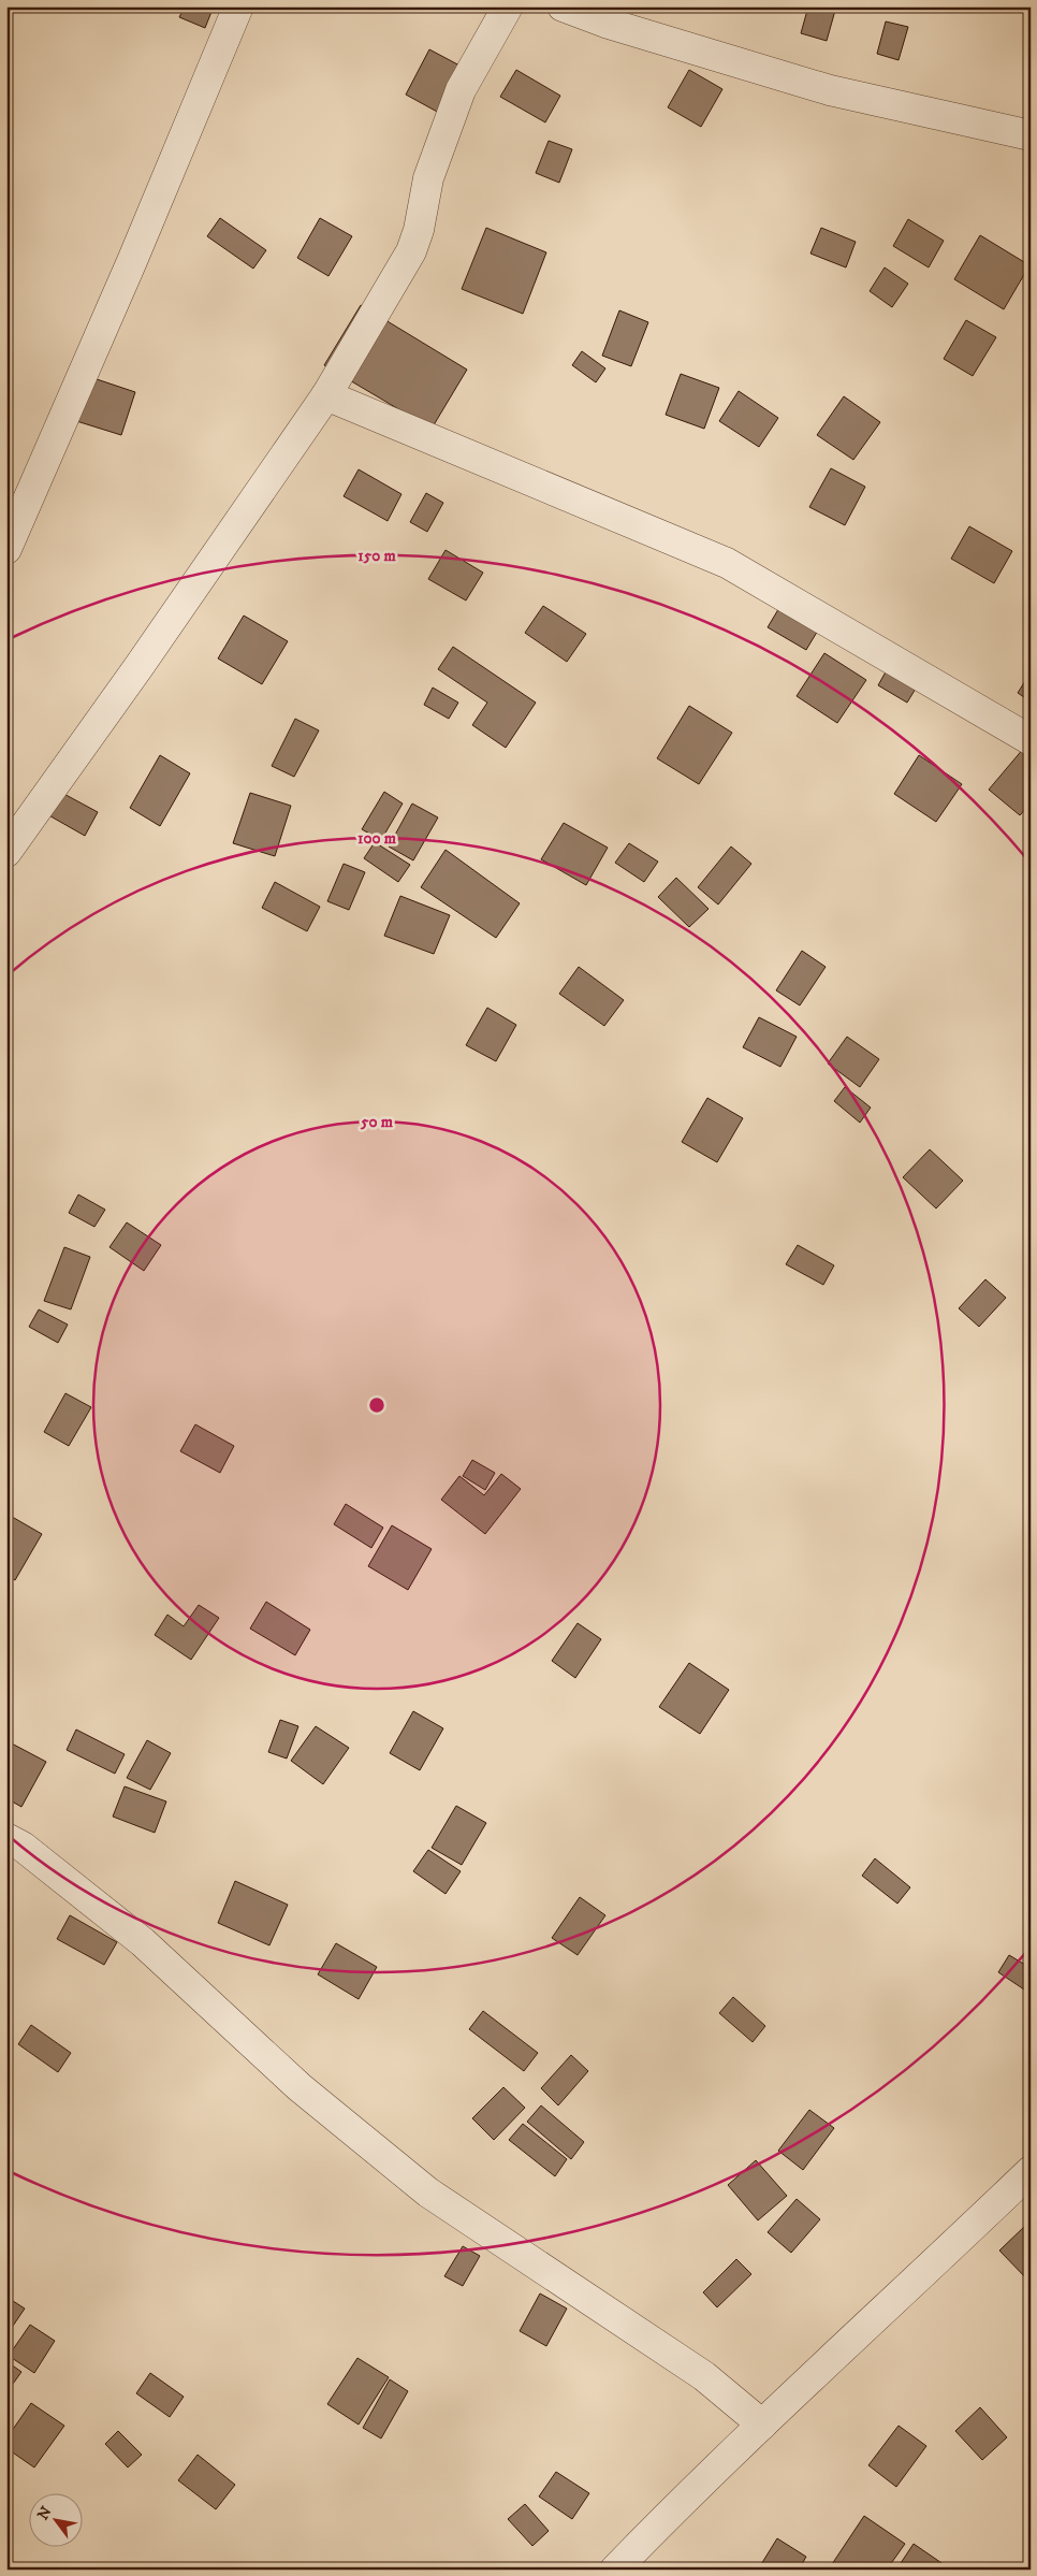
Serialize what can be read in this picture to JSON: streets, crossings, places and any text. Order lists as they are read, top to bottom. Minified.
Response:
{"north":"top left","rings":["150 m","100 m","50 m"]}
